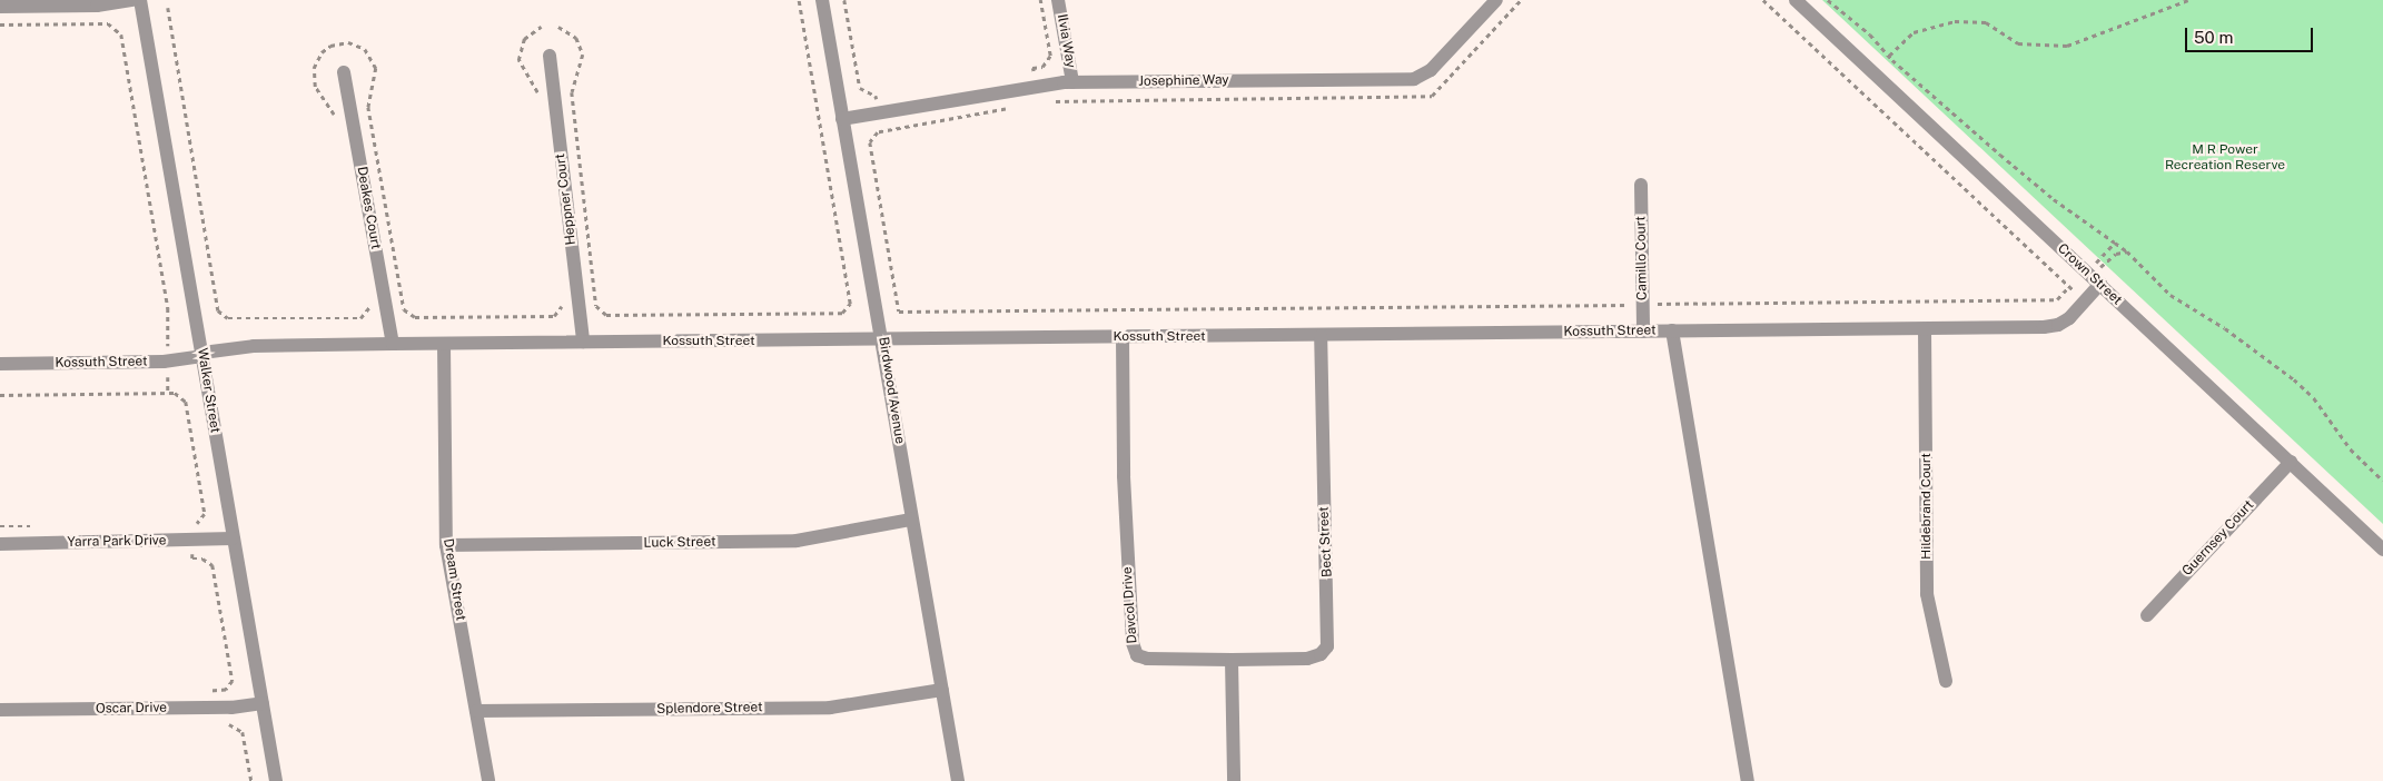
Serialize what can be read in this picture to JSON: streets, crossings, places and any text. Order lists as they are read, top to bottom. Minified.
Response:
{"streets":{"street":["Ilvia Way","Josephine Way","Heppner Court","Deakes Court","Camillo Court","Crown Street","Kossuth Street","Walker Street","Birdwood Avenue","Hildebrand Court","Guernsey Court","Yarra Park Drive","Bect Street","Luck Street","Dream Street","Davcol Drive","Oscar Drive","Splendore Street"]},"crossings":[["Ilvia Way","Josephine Way"],["Josephine Way","Birdwood Avenue"],["Heppner Court","Kossuth Street"],["Deakes Court","Kossuth Street"],["Camillo Court","Kossuth Street"],["Crown Street","Kossuth Street"],["Crown Street","Guernsey Court"],["Kossuth Street","Walker Street"],["Kossuth Street","Birdwood Avenue"],["Kossuth Street","Hildebrand Court"],["Kossuth Street","Bect Street"],["Kossuth Street","Dream Street"],["Kossuth Street","Davcol Drive"],["Walker Street","Yarra Park Drive"],["Walker Street","Oscar Drive"],["Birdwood Avenue","Luck Street"],["Birdwood Avenue","Splendore Street"],["Bect Street","Davcol Drive"],["Luck Street","Dream Street"],["Dream Street","Splendore Street"]],"parks":["M R Power Recreation Reserve"],"scale_bar":"50 m"}
